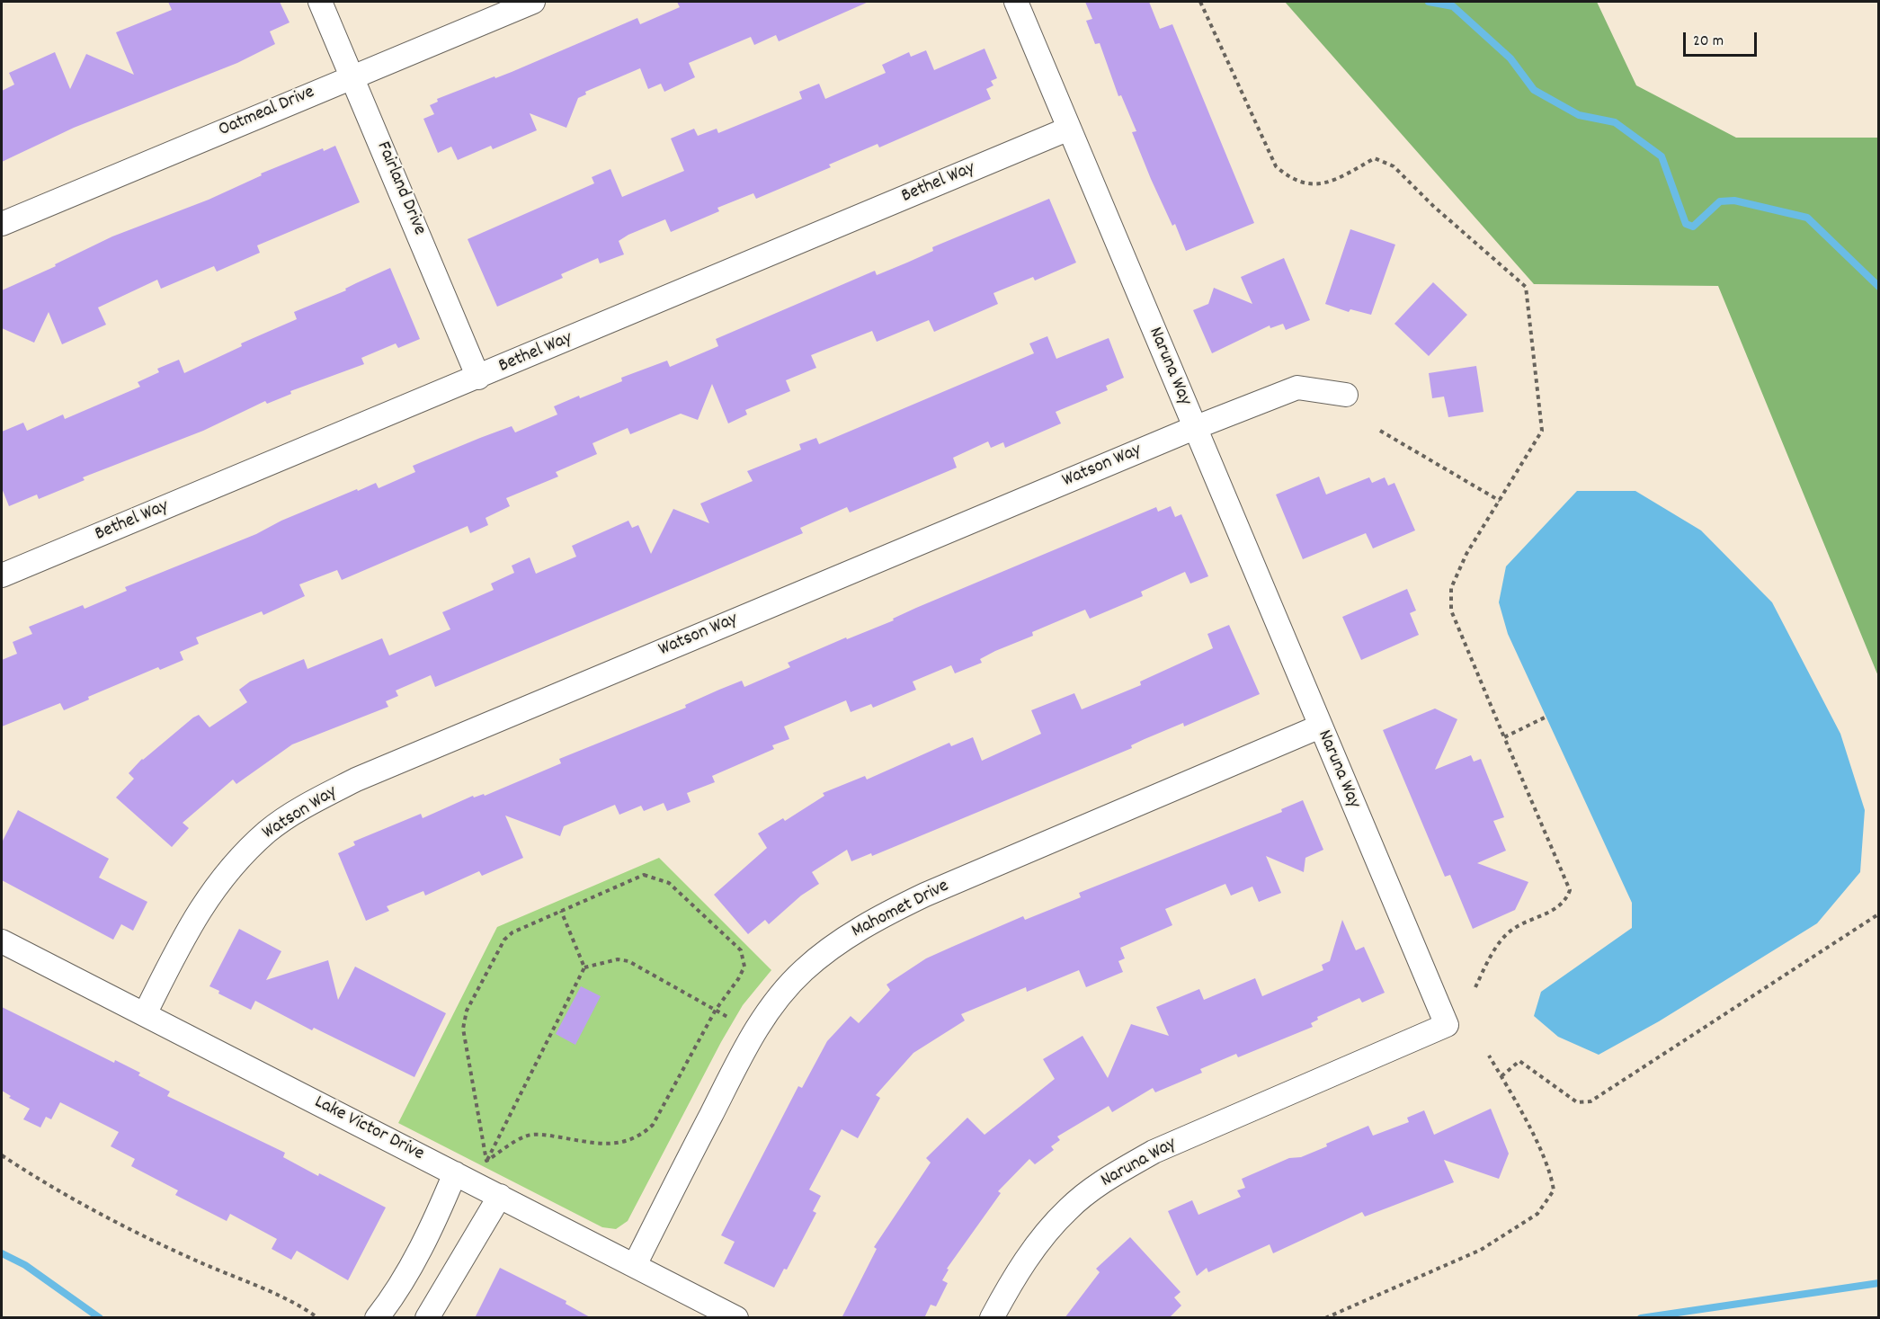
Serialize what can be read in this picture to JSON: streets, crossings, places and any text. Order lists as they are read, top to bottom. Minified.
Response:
{"streets":{"street":["Oatmeal Drive","Bethel Way","Fairland Drive","Naruna Way","Watson Way","Mahomet Drive","Lake Victor Drive"]},"crossings":[["Oatmeal Drive","Fairland Drive"],["Bethel Way","Fairland Drive"],["Bethel Way","Naruna Way"],["Naruna Way","Watson Way"],["Naruna Way","Mahomet Drive"],["Watson Way","Lake Victor Drive"],["Mahomet Drive","Lake Victor Drive"]],"scale_bar":"20 m"}
